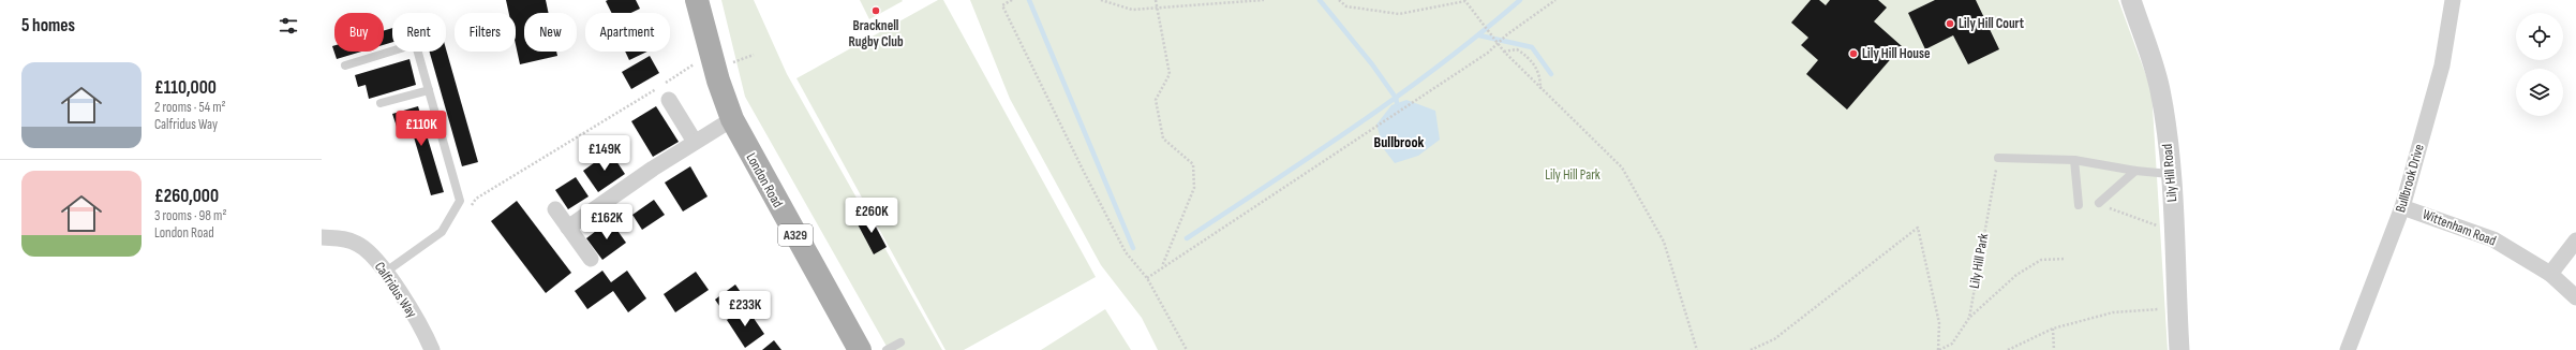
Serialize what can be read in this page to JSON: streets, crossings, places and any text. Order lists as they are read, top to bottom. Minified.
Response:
{"streets":{"main road":["London Road","A329"],"street":["Lily Hill Road","Bullbrook Drive","Wittenham Road","Calfridus Way"],"path":["Lily Hill Park"]},"crossings":[["Bullbrook Drive","Wittenham Road"]],"districts":["Bullbrook"],"parks":["Lily Hill Park"],"places":["Bracknell Rugby Club","Lily Hill Court","Lily Hill House"],"page":{"heading":"5 homes","chip":["Buy","Rent","Filters","New","Apartment"],"list":[{"name":"£110,000","note":"2 rooms · 54 m² · Calfridus Way"},{"name":"£260,000","note":"3 rooms · 98 m² · London Road"}],"price":["£110K","£149K","£260K","£162K","£233K"]}}
